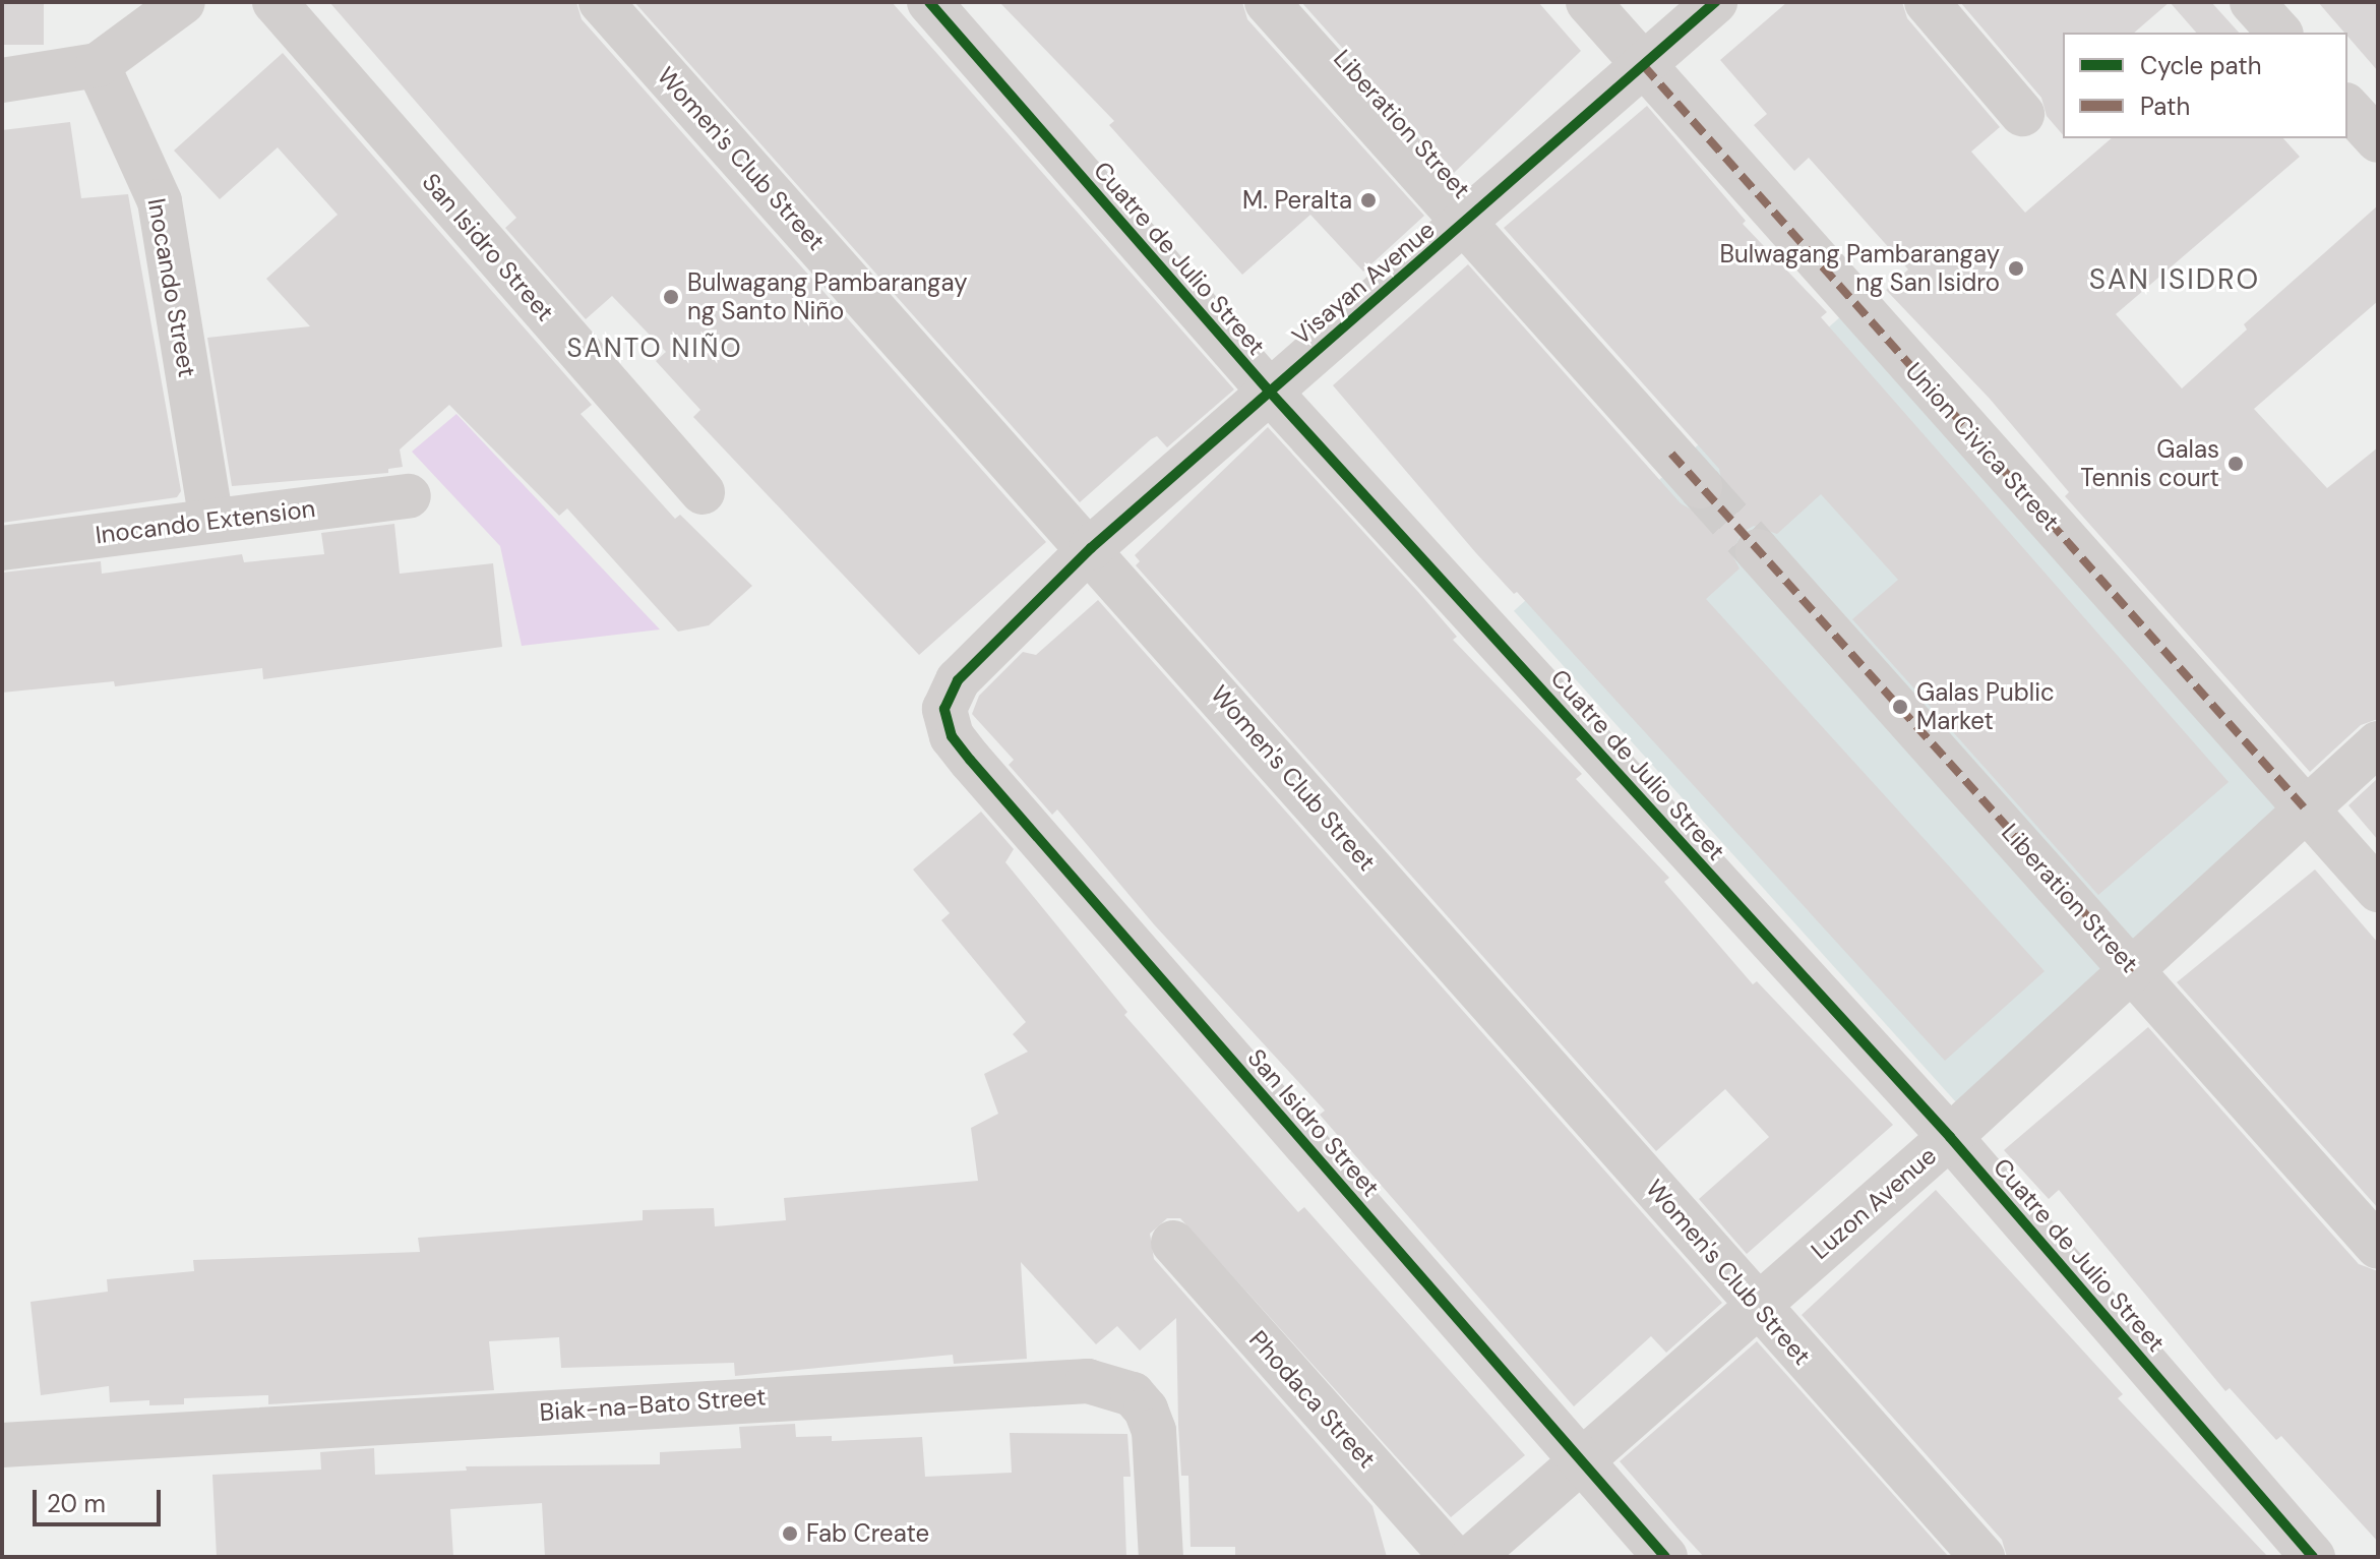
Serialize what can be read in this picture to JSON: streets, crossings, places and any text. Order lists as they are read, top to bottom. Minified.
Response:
{"streets":{"street":["Liberation Street","Women's Club Street","San Isidro Street","Cuatre de Julio Street","Visayan Avenue","Inocando Street","Union Civica Street","Inocando Extension","Luzon Avenue","Phodaca Street","Biak-na-Bato Street"]},"crossings":[["Liberation Street","Visayan Avenue"],["Liberation Street","Luzon Avenue"],["Women's Club Street","Visayan Avenue"],["Women's Club Street","Luzon Avenue"],["San Isidro Street","Visayan Avenue"],["San Isidro Street","Luzon Avenue"],["Cuatre de Julio Street","Visayan Avenue"],["Cuatre de Julio Street","Luzon Avenue"],["Visayan Avenue","Union Civica Street"],["Inocando Street","Inocando Extension"],["Union Civica Street","Luzon Avenue"]],"districts":["SAN ISIDRO","SANTO NIÑO"],"places":["M. Peralta","Bulwagang Pambarangay ng San Isidro","Bulwagang Pambarangay ng Santo Niño","Galas Tennis court","Galas Public Market","Fab Create"],"legend":["Cycle path","Path"],"scale_bar":"20 m"}
